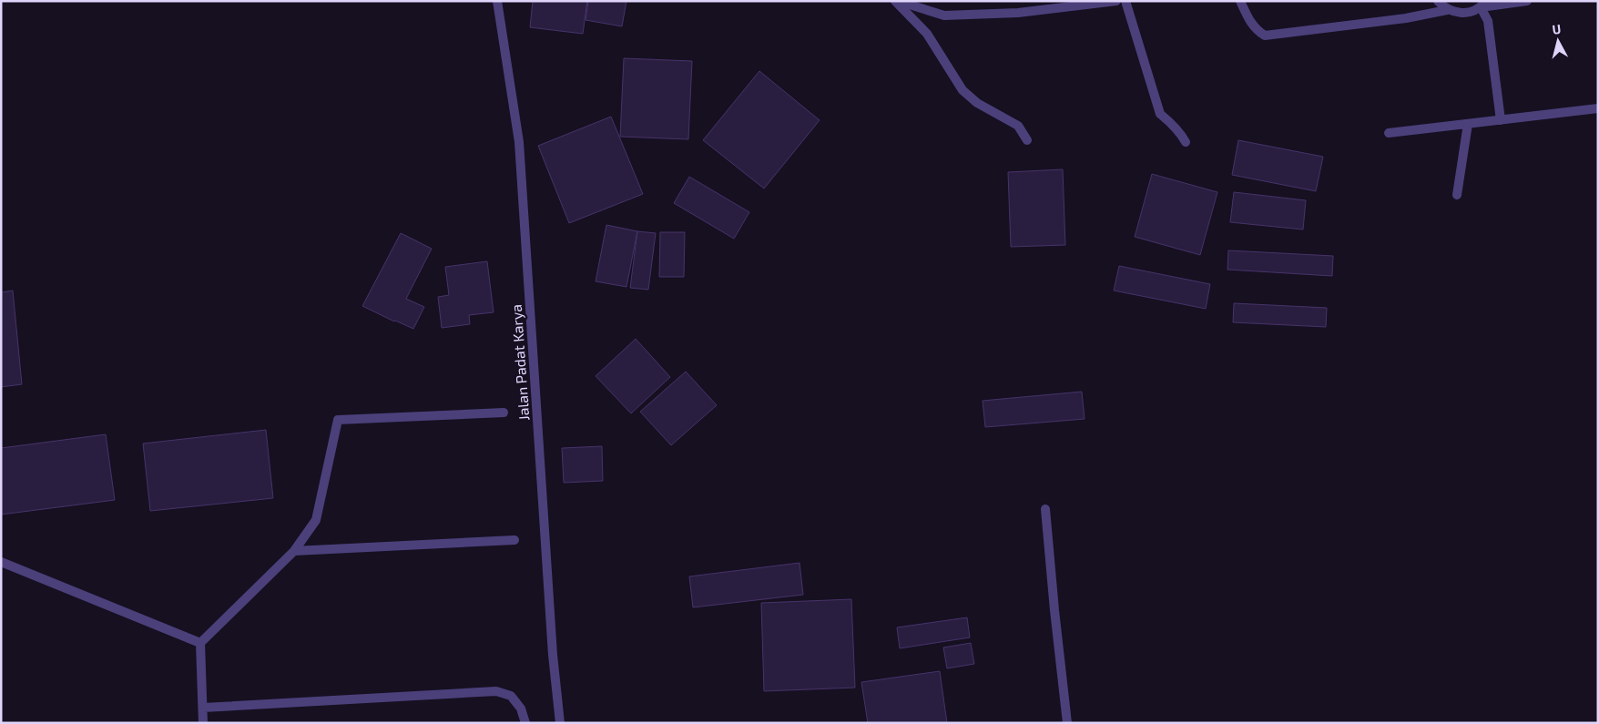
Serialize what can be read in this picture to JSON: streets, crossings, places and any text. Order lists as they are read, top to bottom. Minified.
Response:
{"streets":{"street":["Jalan Padat Karya"]},"north":"top"}
